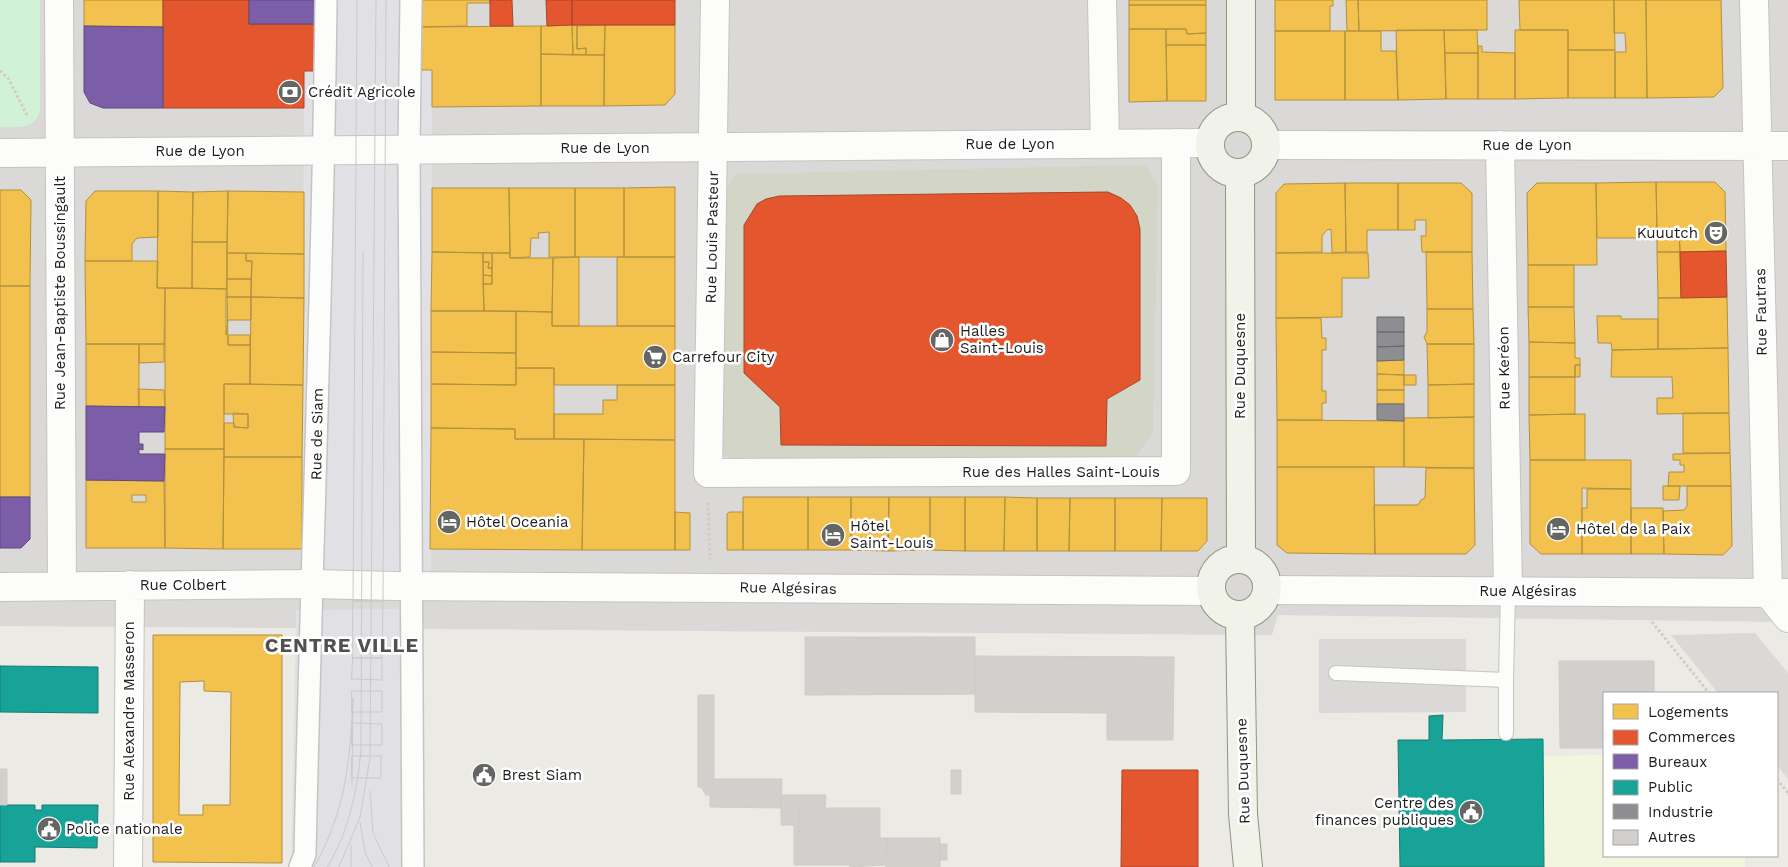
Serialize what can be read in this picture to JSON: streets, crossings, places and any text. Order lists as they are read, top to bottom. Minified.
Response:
{"streets":{"main road":["Rue Duquesne"],"street":["Rue de Lyon","Rue Louis Pasteur","Rue Jean-Baptiste Boussingault","Rue Fautras","Rue Keréon","Rue de Siam","Rue des Halles Saint-Louis","Rue Colbert","Rue Algésiras","Rue Alexandre Masseron"]},"crossings":[["Rue de Lyon","Rue Louis Pasteur"],["Rue de Lyon","Rue Jean-Baptiste Boussingault"],["Rue de Lyon","Rue Fautras"],["Rue de Lyon","Rue Duquesne"],["Rue de Lyon","Rue Keréon"],["Rue de Lyon","Rue de Siam"],["Rue de Lyon","Rue des Halles Saint-Louis"],["Rue Louis Pasteur","Rue des Halles Saint-Louis"],["Rue Jean-Baptiste Boussingault","Rue Colbert"],["Rue Fautras","Rue Algésiras"],["Rue Duquesne","Rue Algésiras"],["Rue Keréon","Rue Algésiras"],["Rue de Siam","Rue Colbert"],["Rue Colbert","Rue Algésiras"],["Rue Colbert","Rue Alexandre Masseron"]],"districts":["CENTRE VILLE"],"places":{"bank":["Crédit Agricole"],"theatre":["Kuuutch"],"shop":["Halles Saint-Louis"],"supermarket":["Carrefour City"],"hotel":["Hôtel Oceania","Hôtel de la Paix","Hôtel Saint-Louis"],"public building":["Brest Siam","Centre des finances publiques","Police nationale"]},"legend":["Logements","Commerces","Bureaux","Public","Industrie","Autres"]}
